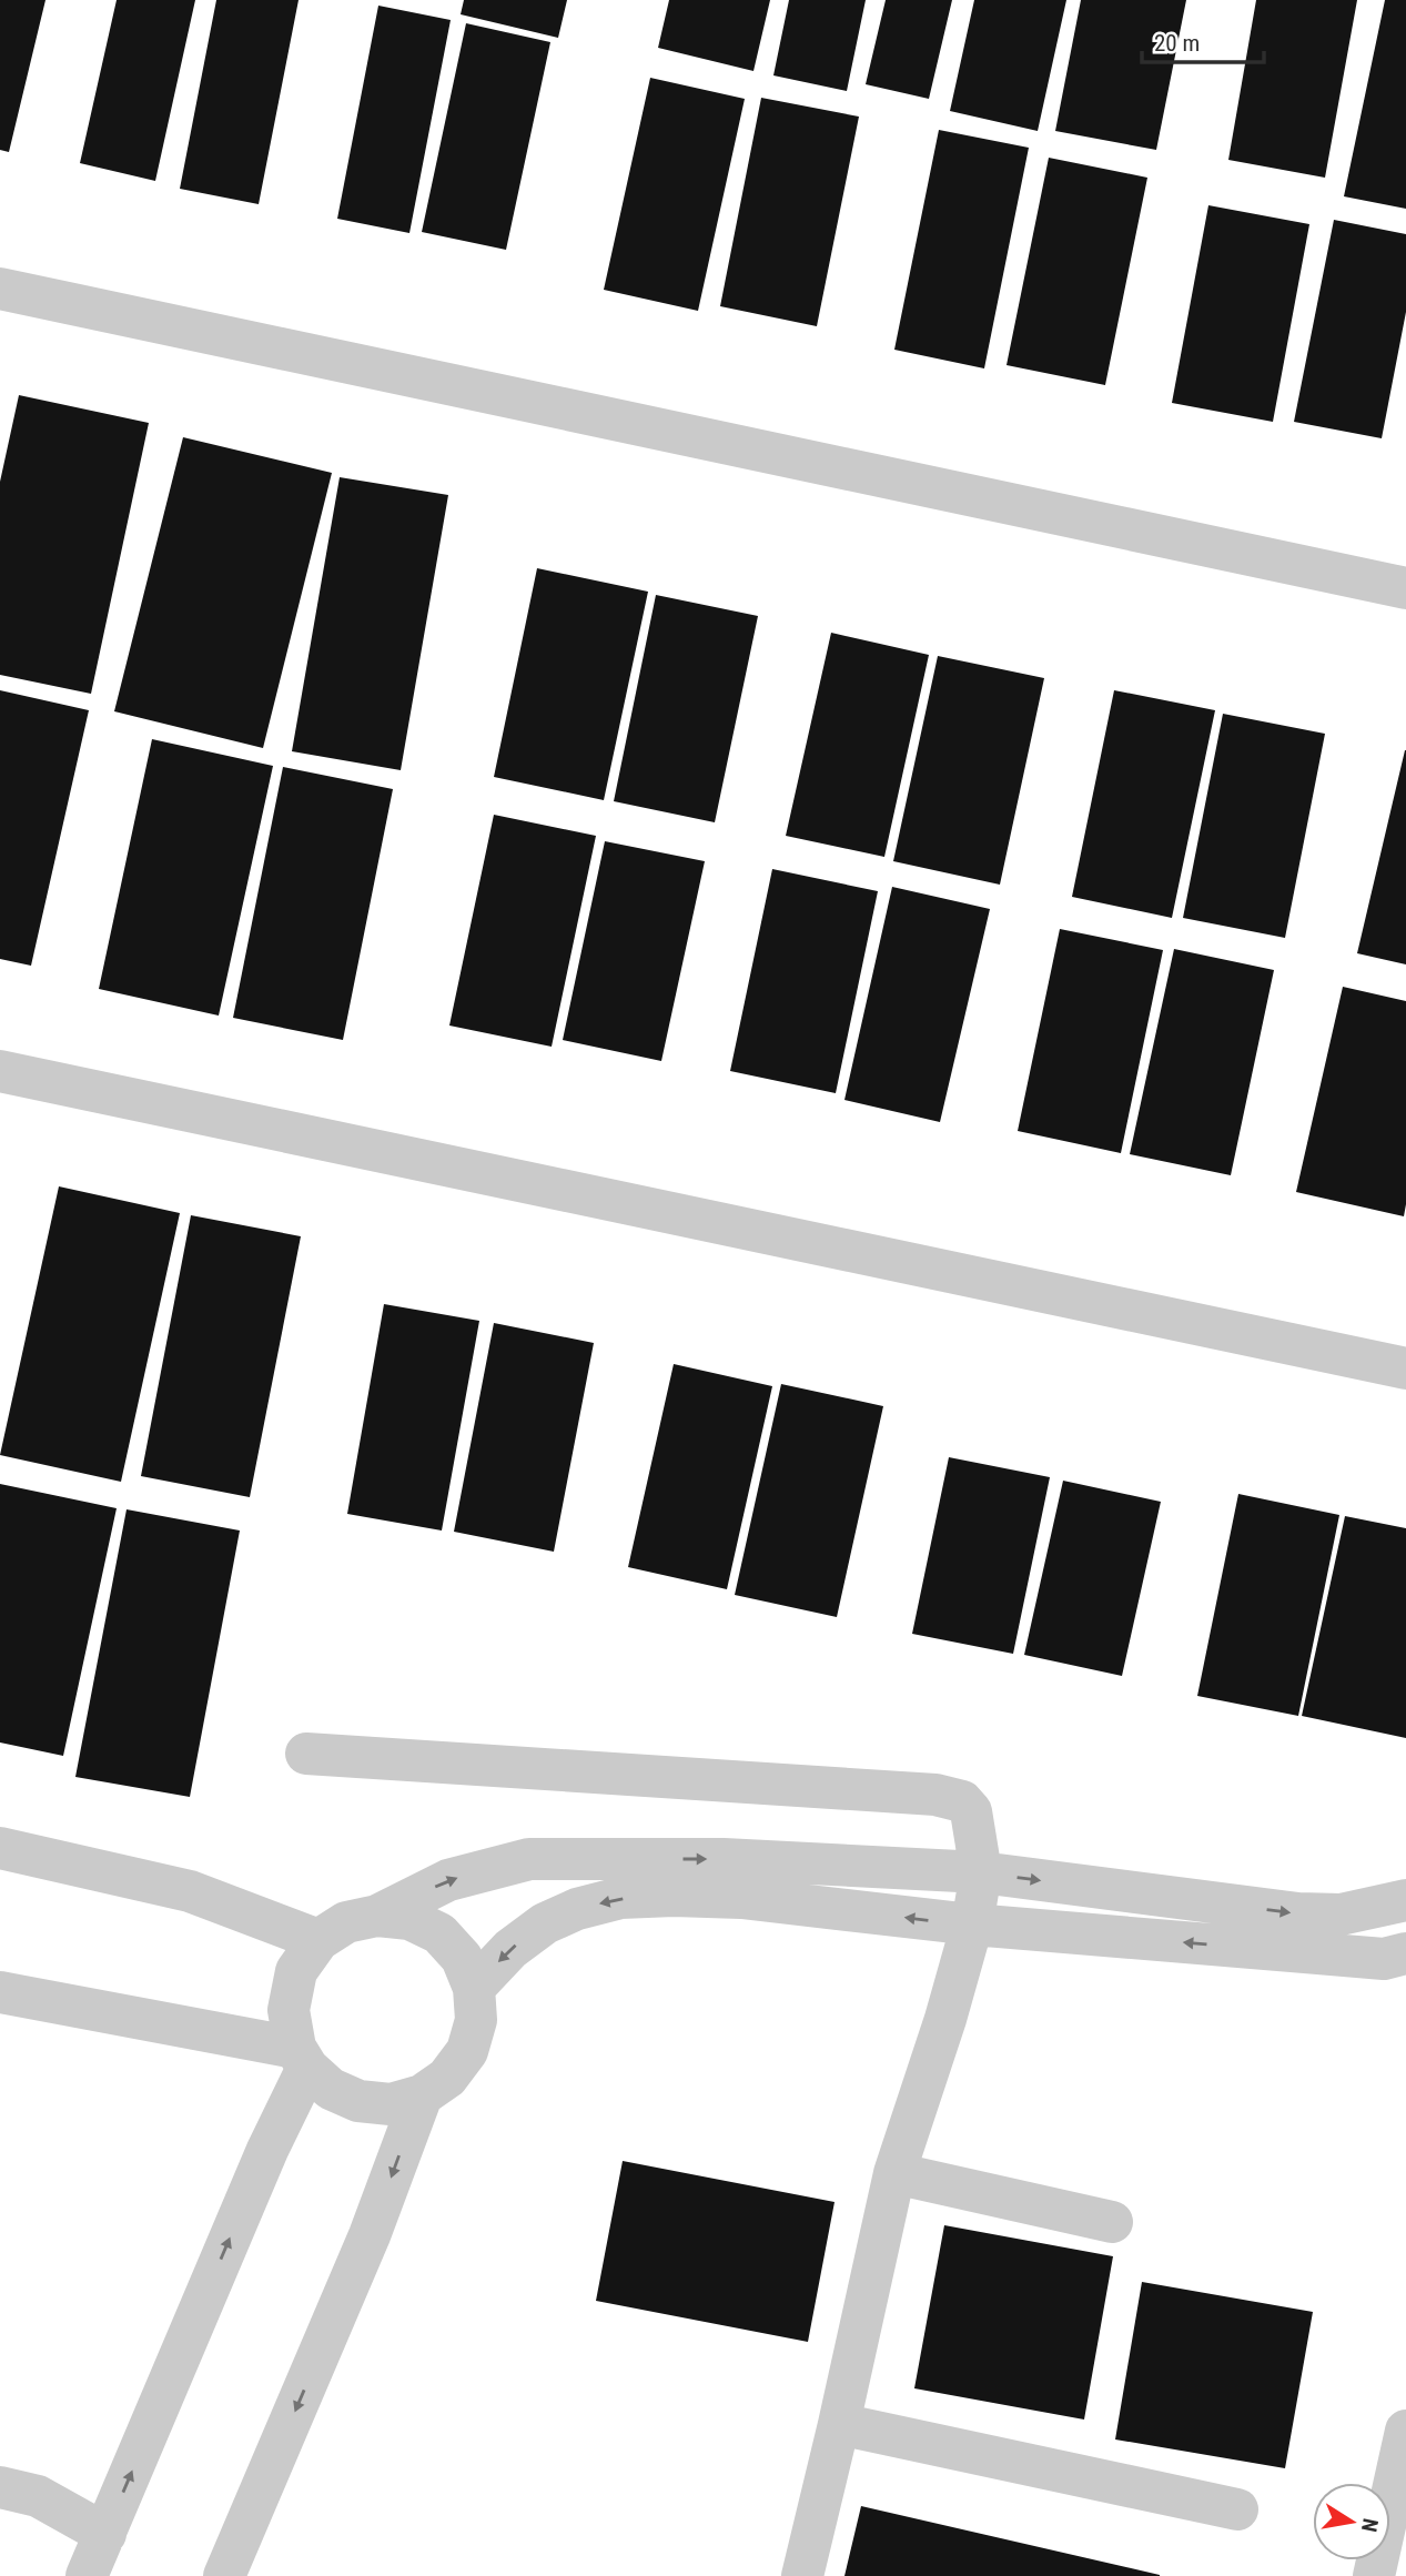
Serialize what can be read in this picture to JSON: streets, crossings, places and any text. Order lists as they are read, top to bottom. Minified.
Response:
{"scale_bar":"20 m","north":"right"}
